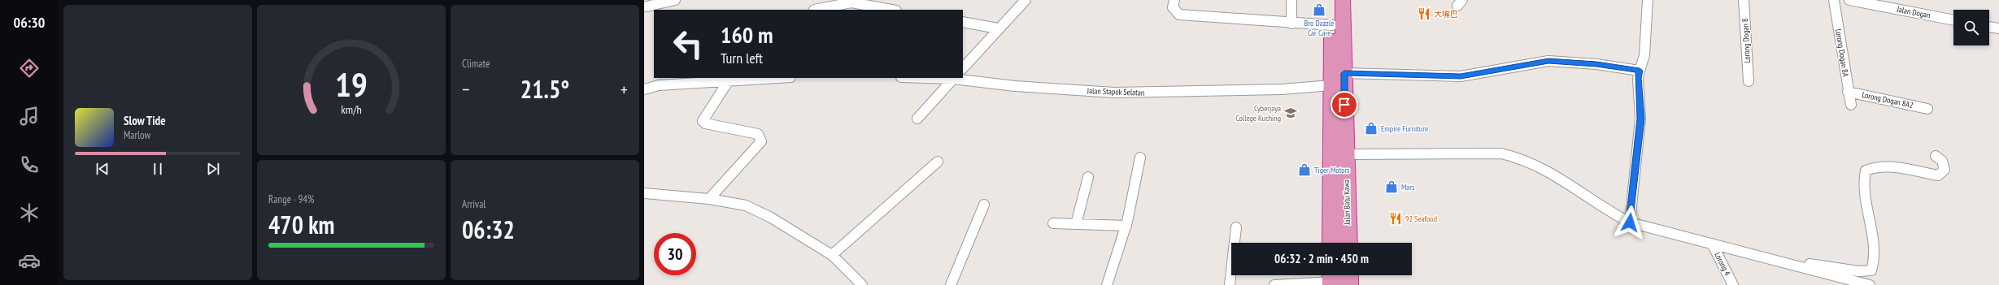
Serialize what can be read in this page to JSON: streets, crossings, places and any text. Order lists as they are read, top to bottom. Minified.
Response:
{"streets":{"highway":["Jalan Batu Kawa"],"street":["Jalan Dogan","Lorong Dogan 8","Lorong Dogan 8A","Jalan Stapok Selatan","Lorong Dogan 8A2","Lorong 4"]},"crossings":[["Lorong Dogan 8A","Lorong Dogan 8A2"],["Jalan Stapok Selatan","Jalan Batu Kawa"]],"places":{"shop":["Bro Dazzle Car Care","Empire Furniture","Tiger Motors","Mars"],"restaurant":["大嘴巴","92 Seafood"],"school or university":["Cyberjaya College Kuching"]},"page":{"tabs":"06:30","tile":["Climate",["Range · 94%","470 km"],["Arrival","06:32"]],"turn":["160 m","Turn left"],"heat":["−","21.5°","+"],"song":["Slow Tide","Marlow"],"limit":"30","trip":"06:32 · 2 min · 450 m","gauge":["19","km/h"]}}
